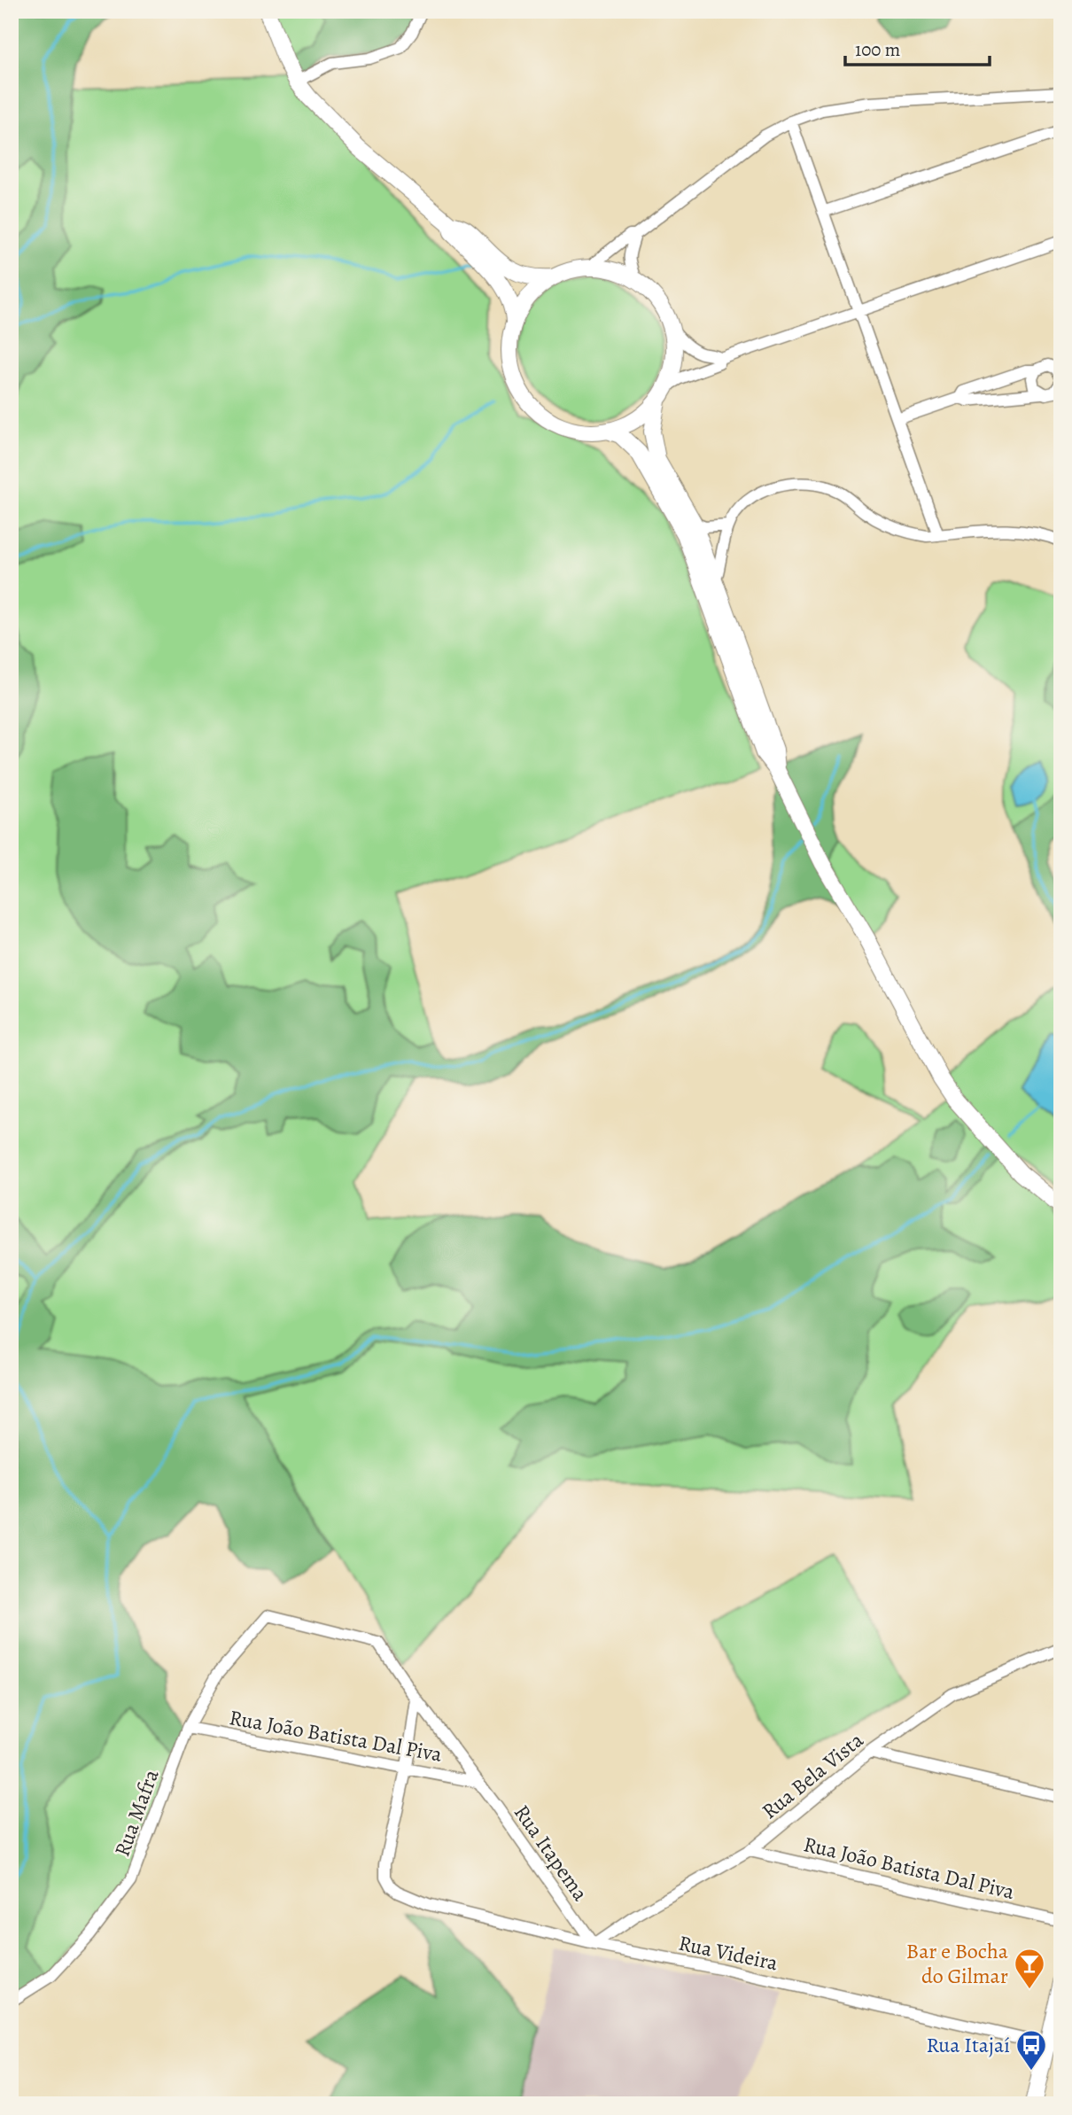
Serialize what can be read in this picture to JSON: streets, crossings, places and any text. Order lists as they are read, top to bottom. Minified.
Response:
{"streets":{"street":["Rua João Batista Dal Piva","Rua Bela Vista","Rua Mafra","Rua Itapema","Rua Videira"]},"crossings":[["Rua João Batista Dal Piva","Rua Bela Vista"],["Rua João Batista Dal Piva","Rua Mafra"],["Rua João Batista Dal Piva","Rua Itapema"],["Rua João Batista Dal Piva","Rua Videira"],["Rua Bela Vista","Rua Itapema"],["Rua Bela Vista","Rua Videira"],["Rua Mafra","Rua Itapema"],["Rua Itapema","Rua Videira"]],"places":{"bar":["Bar e Bocha do Gilmar"],"bus stop":["Rua Itajaí"]},"scale_bar":"100 m"}
